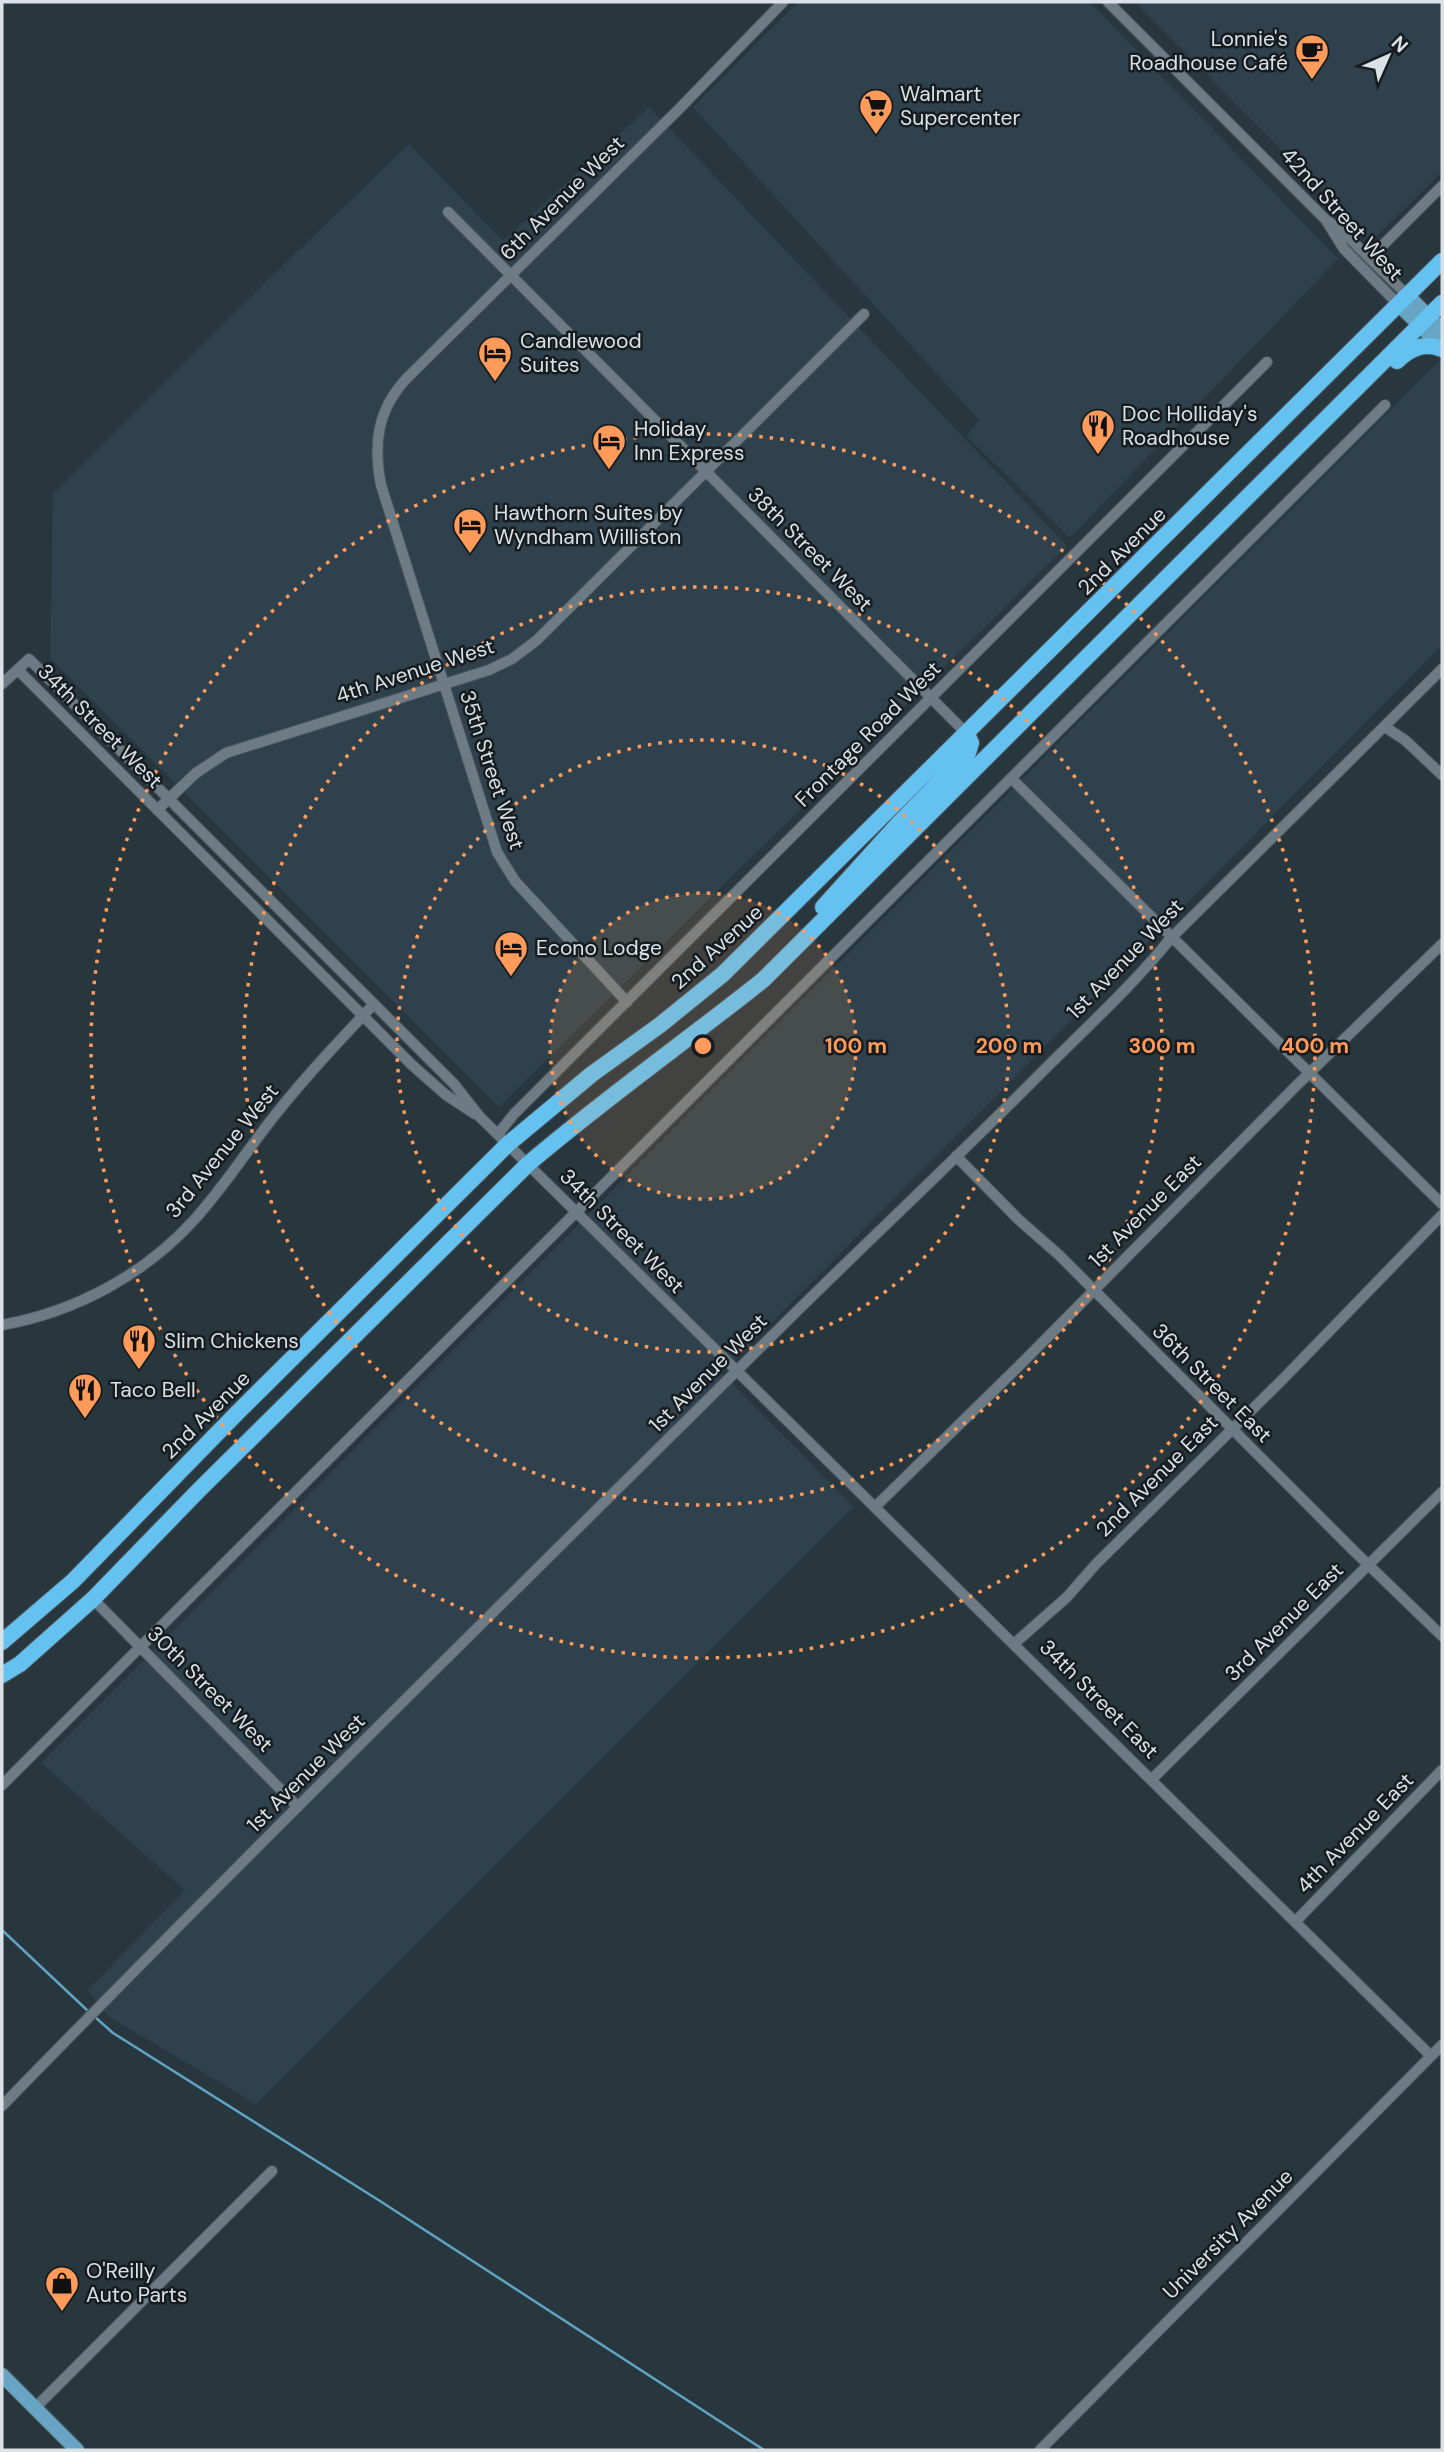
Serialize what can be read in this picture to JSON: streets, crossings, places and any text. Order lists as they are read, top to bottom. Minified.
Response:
{"streets":{"highway":["2nd Avenue"],"street":["6th Avenue West","42nd Street West","38th Street West","4th Avenue West","34th Street West","Frontage Road West","35th Street West","1st Avenue West","3rd Avenue West","1st Avenue East","36th Street East","2nd Avenue East","3rd Avenue East","30th Street West","34th Street East","4th Avenue East","University Avenue"]},"crossings":[["6th Avenue West","38th Street West"],["6th Avenue West","35th Street West"],["42nd Street West","2nd Avenue"],["38th Street West","2nd Avenue"],["38th Street West","4th Avenue West"],["38th Street West","Frontage Road West"],["2nd Avenue","34th Street West"],["2nd Avenue","Frontage Road West"],["4th Avenue West","34th Street West"],["4th Avenue West","35th Street West"],["34th Street West","Frontage Road West"],["34th Street West","1st Avenue West"],["34th Street West","3rd Avenue West"],["34th Street West","34th Street East"],["Frontage Road West","35th Street West"],["1st Avenue West","36th Street East"],["1st Avenue West","30th Street West"],["1st Avenue West","34th Street East"],["1st Avenue East","36th Street East"],["1st Avenue East","34th Street East"],["36th Street East","2nd Avenue East"],["36th Street East","3rd Avenue East"],["2nd Avenue East","34th Street East"],["3rd Avenue East","34th Street East"],["34th Street East","4th Avenue East"],["34th Street East","University Avenue"]],"places":{"cafe":["Lonnie's Roadhouse Café"],"supermarket":["Walmart Supercenter"],"hotel":["Candlewood Suites","Holiday Inn Express","Hawthorn Suites by Wyndham Williston","Econo Lodge"],"restaurant":["Doc Holliday's Roadhouse","Slim Chickens","Taco Bell"],"shop":["O'Reilly Auto Parts"]},"north":"top right","rings":["100 m","200 m","300 m","400 m"]}
